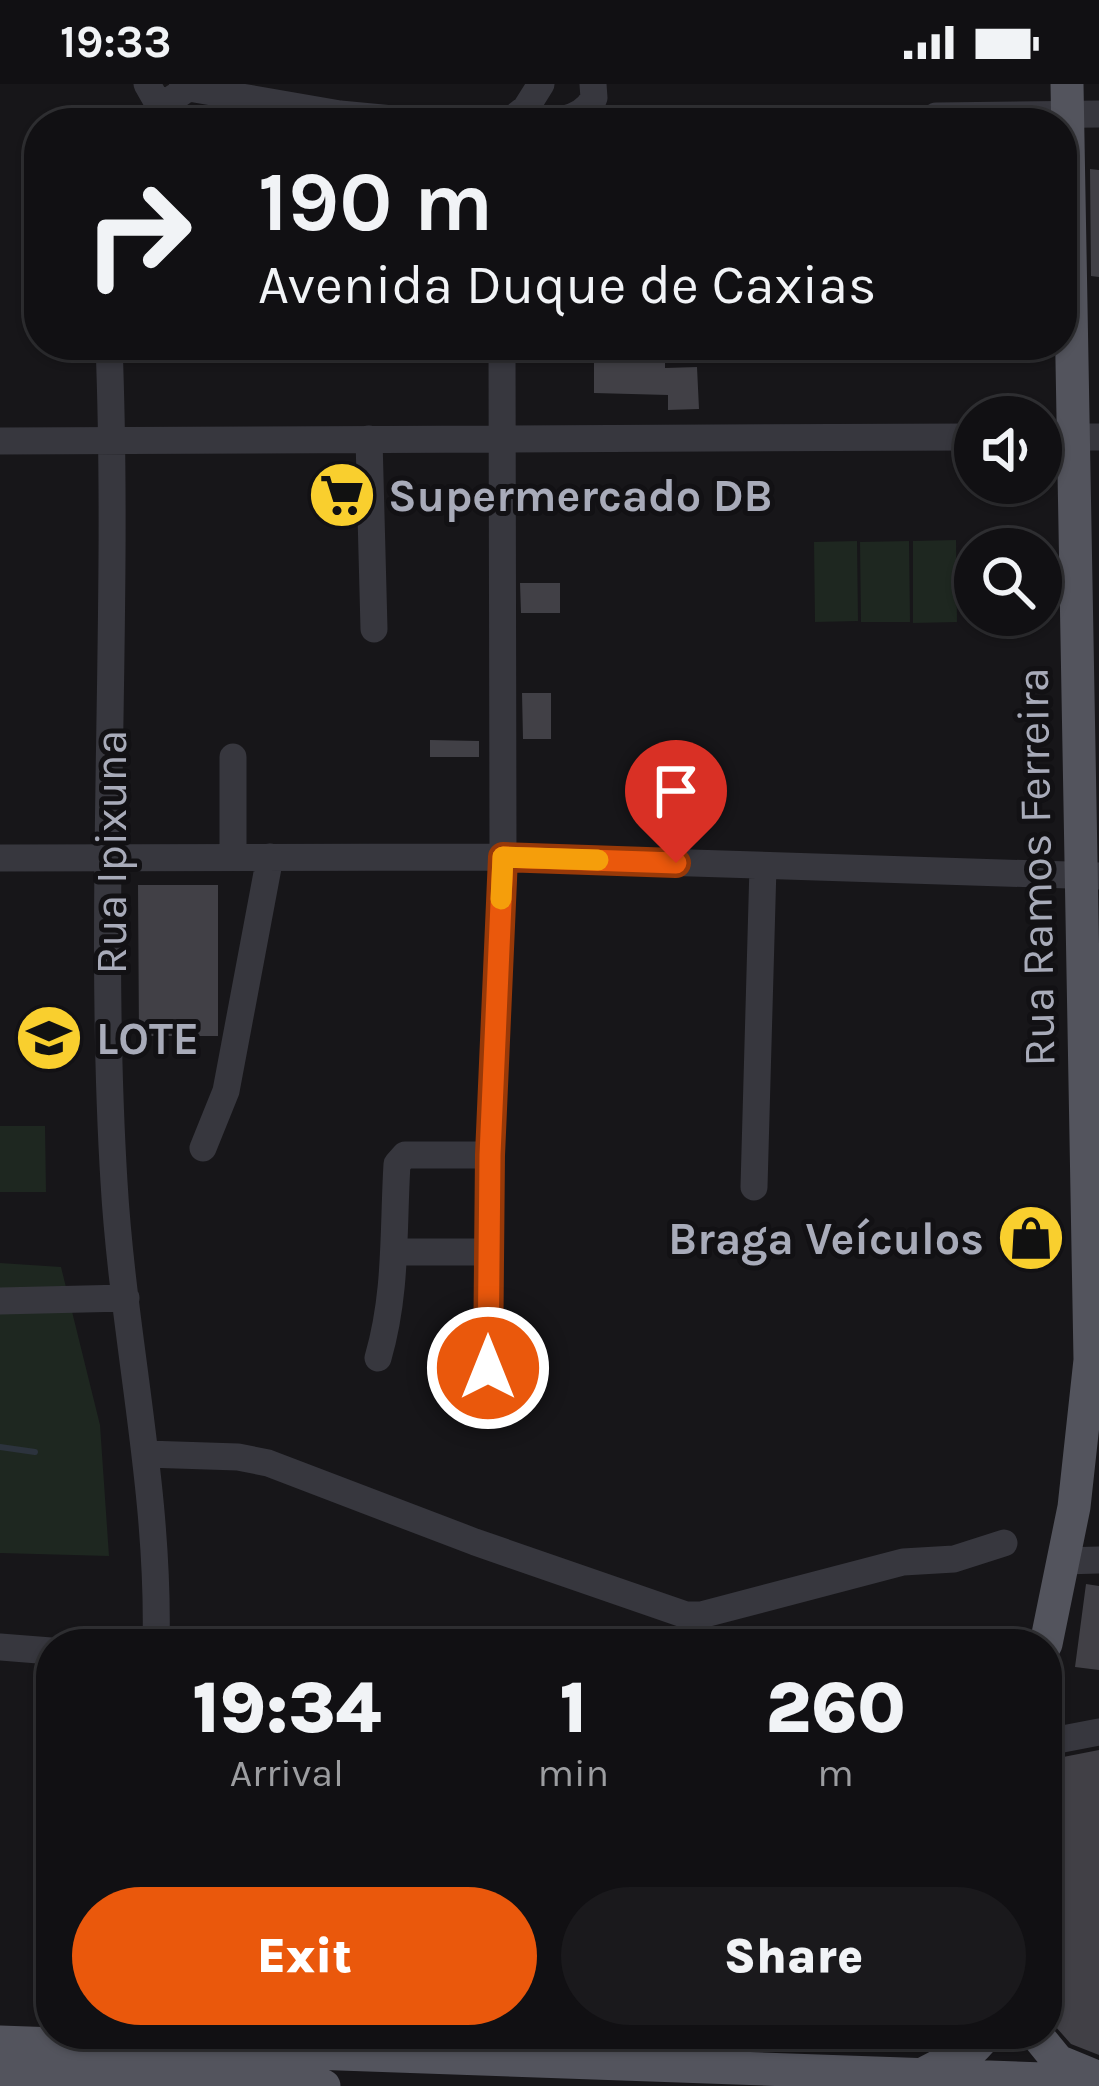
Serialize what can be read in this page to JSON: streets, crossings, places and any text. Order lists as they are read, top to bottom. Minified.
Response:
{"streets":{"main road":["Rua Ramos Ferreira"],"street":["Rua Ipixuna"]},"places":{"supermarket":["Supermercado DB"],"school or university":["LOTE"],"shop":["Braga Veículos"]},"page":{"status":"19:33","turn":["190 m","Avenida Duque de Caxias"],"eta":["19:34","Arrival","1","min","260","m"],"buttons":["Exit","Share"]}}
